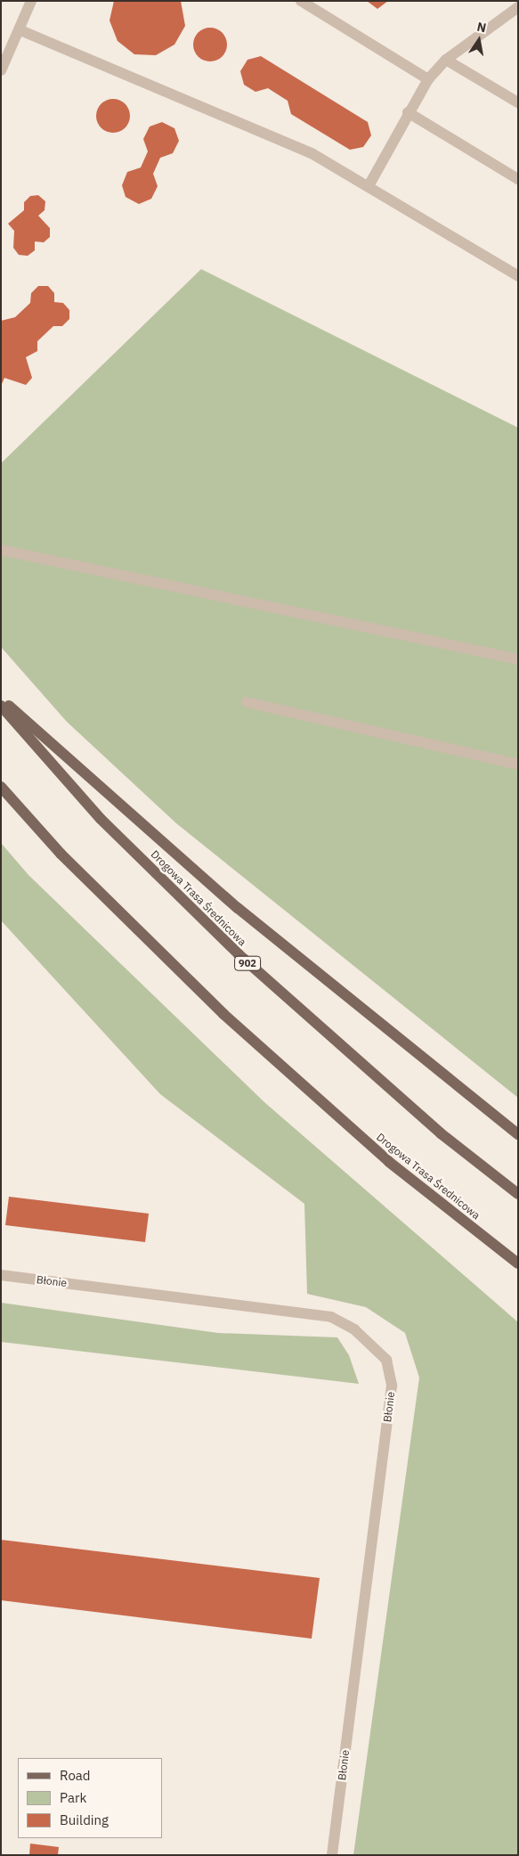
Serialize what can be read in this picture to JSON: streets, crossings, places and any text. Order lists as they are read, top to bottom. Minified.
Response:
{"streets":{"main road":["Drogowa Trasa Średnicowa","902"],"street":["Błonie"]},"legend":["Road","Park","Building"],"north":"top"}
